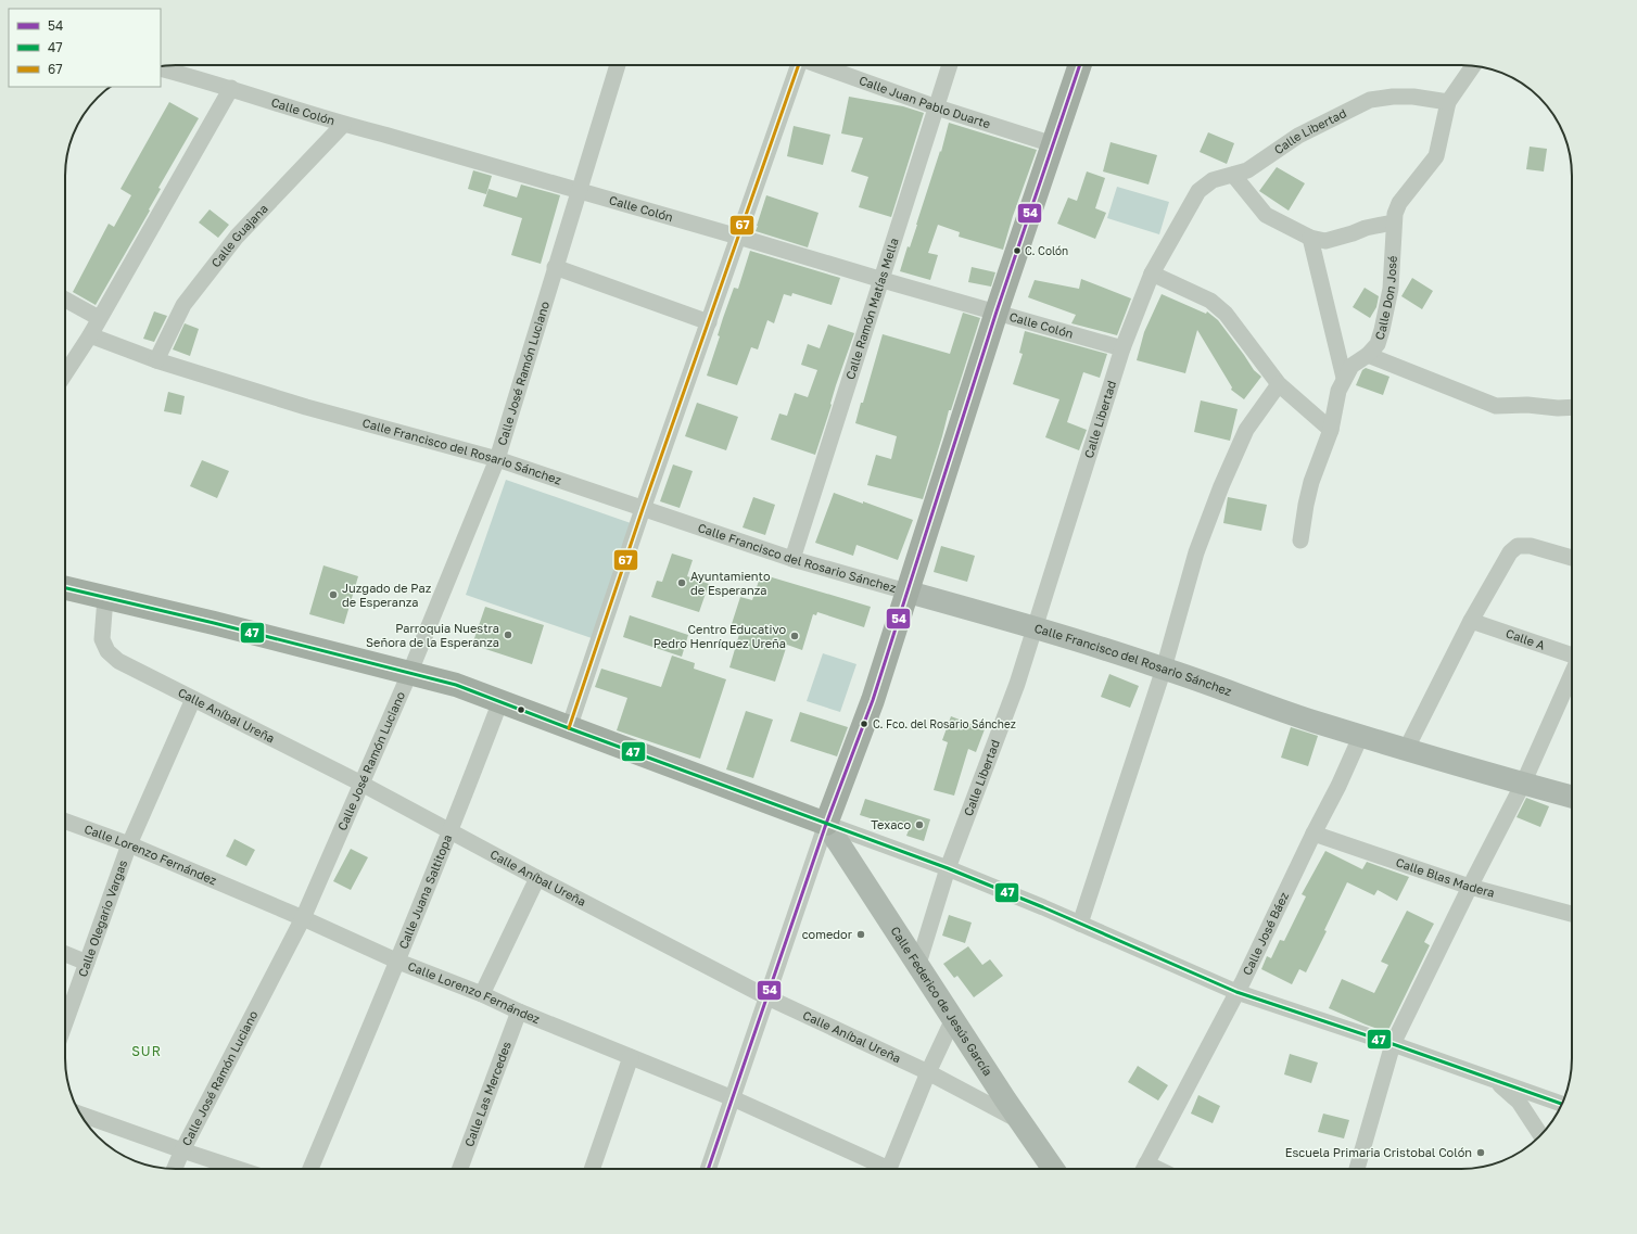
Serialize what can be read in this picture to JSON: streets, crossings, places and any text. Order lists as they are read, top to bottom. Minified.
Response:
{"streets":{"street":["Calle Juan Pablo Duarte","Calle Colón","Calle Libertad","Calle Guajana","Calle Don José","Calle Ramón Matías Mella","Calle José Ramón Luciano","Calle Francisco del Rosario Sánchez","Calle A","Calle Aníbal Ureña","Calle Lorenzo Fernández","Calle Blas Madera","Calle Juana Saltitopa","Calle Olegario Vargas","Calle José Báez","Calle Federico de Jesús García","Calle Las Mercedes"]},"crossings":[["Calle Juan Pablo Duarte","Calle Ramón Matías Mella"],["Calle Colón","Calle Libertad"],["Calle Colón","Calle Guajana"],["Calle Colón","Calle Ramón Matías Mella"],["Calle Colón","Calle José Ramón Luciano"],["Calle Libertad","Calle Don José"],["Calle Libertad","Calle Francisco del Rosario Sánchez"],["Calle Libertad","Calle Federico de Jesús García"],["Calle Guajana","Calle Francisco del Rosario Sánchez"],["Calle Ramón Matías Mella","Calle Francisco del Rosario Sánchez"],["Calle José Ramón Luciano","Calle Francisco del Rosario Sánchez"],["Calle José Ramón Luciano","Calle Aníbal Ureña"],["Calle José Ramón Luciano","Calle Lorenzo Fernández"],["Calle Francisco del Rosario Sánchez","Calle José Báez"],["Calle Aníbal Ureña","Calle Juana Saltitopa"],["Calle Aníbal Ureña","Calle Olegario Vargas"],["Calle Aníbal Ureña","Calle Federico de Jesús García"],["Calle Lorenzo Fernández","Calle Juana Saltitopa"],["Calle Lorenzo Fernández","Calle Olegario Vargas"],["Calle Lorenzo Fernández","Calle Las Mercedes"],["Calle Blas Madera","Calle José Báez"]],"districts":["SUR"],"places":["C. Colón","Ayuntamiento de Esperanza","Juzgado de Paz de Esperanza","Parroquia Nuestra Señora de la Esperanza","Centro Educativo Pedro Henríquez Ureña","C. Fco. del Rosario Sánchez","Texaco","comedor","Escuela Primaria Cristobal Colón"],"lines":["transit line 54","transit line 67","transit line 47"],"legend":["54","47","67"]}
